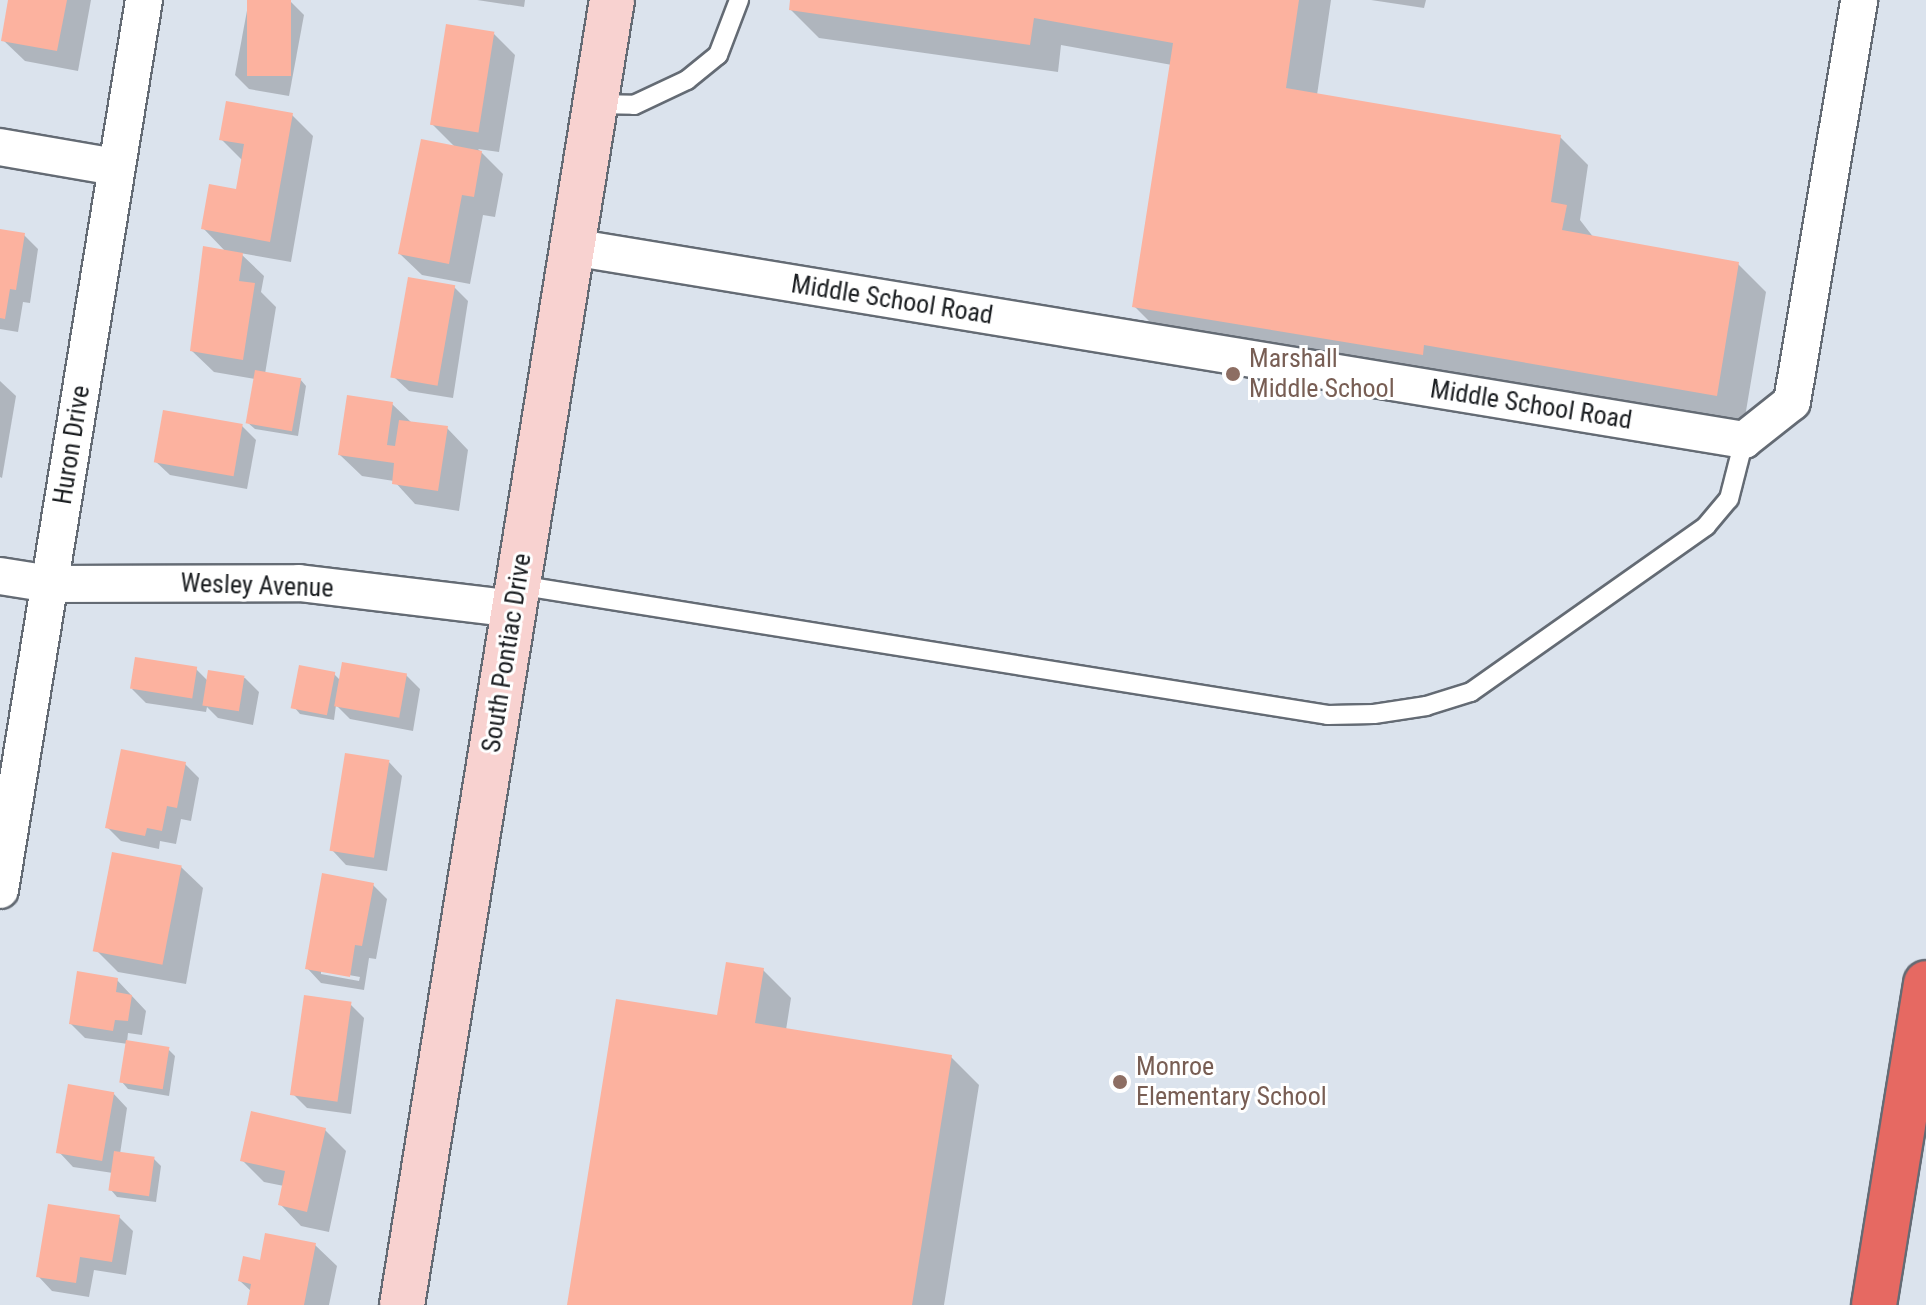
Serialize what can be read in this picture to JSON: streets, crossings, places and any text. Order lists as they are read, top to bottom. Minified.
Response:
{"streets":{"street":["Middle School Road","Huron Drive","Wesley Avenue","South Pontiac Drive"]},"crossings":[["Middle School Road","South Pontiac Drive"],["Huron Drive","Wesley Avenue"],["Wesley Avenue","South Pontiac Drive"]],"places":["Marshall Middle School","Monroe Elementary School"]}
